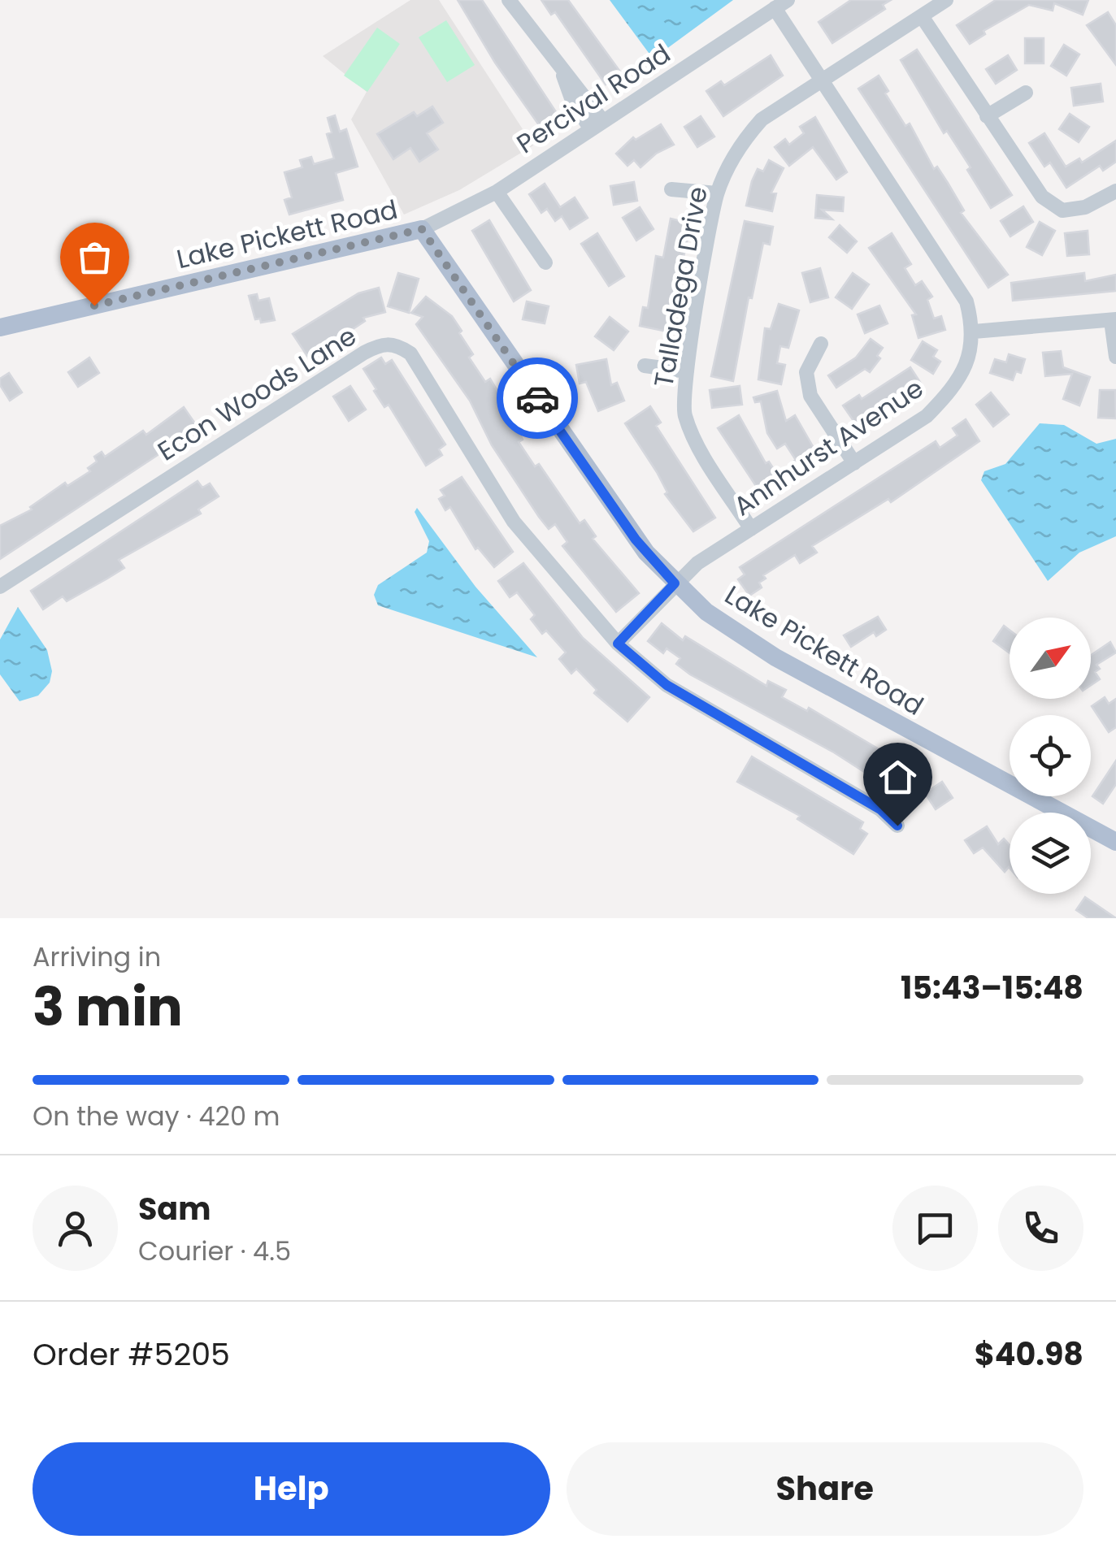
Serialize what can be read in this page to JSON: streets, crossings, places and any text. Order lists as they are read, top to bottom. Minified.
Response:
{"streets":{"main road":["Lake Pickett Road"],"street":["Percival Road","Talladega Drive","Econ Woods Lane","Annhurst Avenue"]},"crossings":[["Percival Road","Lake Pickett Road"],["Lake Pickett Road","Annhurst Avenue"],["Talladega Drive","Annhurst Avenue"],["Econ Woods Lane","Annhurst Avenue"]],"north":"top right","page":{"heading":["3 min","Arriving in","15:43–15:48"],"panel":["Sam","Courier · 4.5","Order #5205","$40.98"],"bar":"On the way · 420 m","buttons":["Help","Share"]}}
